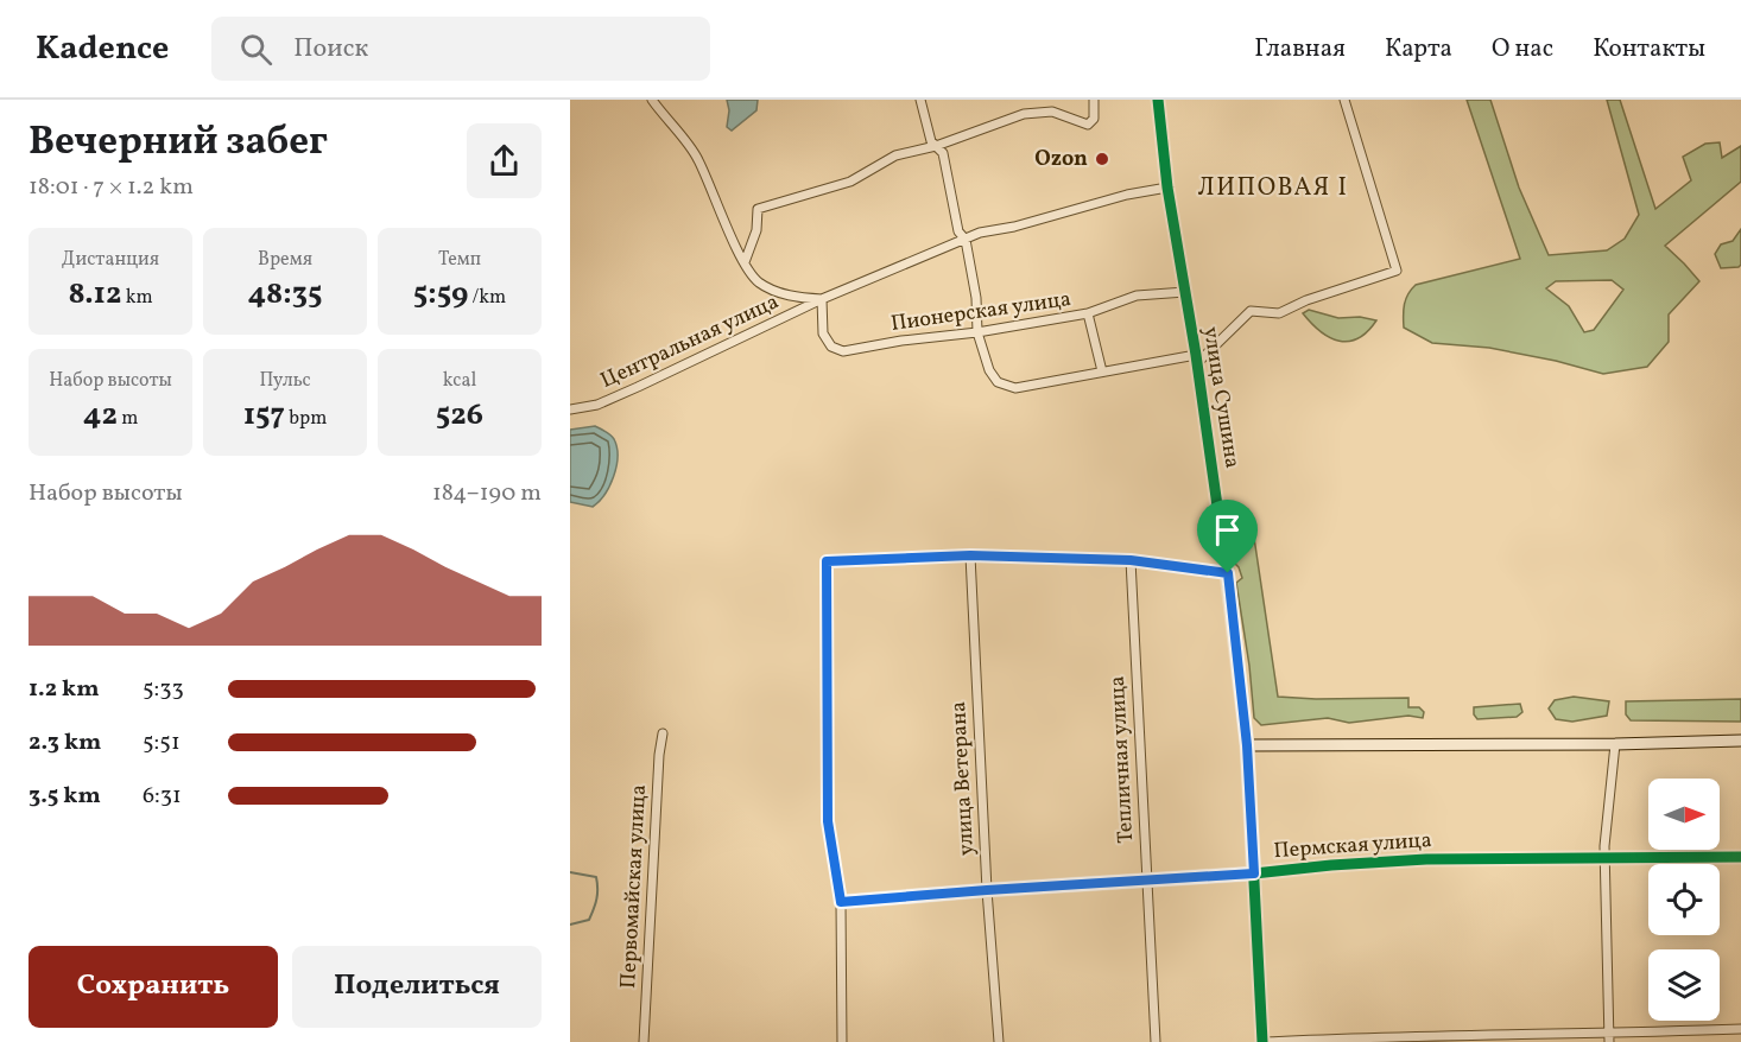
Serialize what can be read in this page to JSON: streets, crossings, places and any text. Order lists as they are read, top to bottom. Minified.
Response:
{"streets":{"street":["Пионерская улица","Центральная улица","улица Сушина","Тепличная улица","улица Ветерана","Пермская улица","Первомайская улица"]},"crossings":[["Пионерская улица","Центральная улица"],["Пионерская улица","улица Сушина"],["Центральная улица","улица Сушина"],["улица Сушина","Пермская улица"],["Тепличная улица","Пермская улица"],["улица Ветерана","Пермская улица"]],"districts":["ЛИПОВАЯ I"],"places":["Ozon"],"north":"right","page":{"header":"Kadence","search":"Поиск","nav":["Главная","Карта","О нас","Контакты"],"heading":["Вечерний забег","18:01 · 7 × 1.2 km"],"stats":[["Дистанция","8.12 km"],["Время","48:35"],["Темп","5:59 /km"],["Набор высоты","42 m"],["Пульс","157 bpm"],["kcal","526"]],"chart":["Набор высоты","184–190 m"],"list":[{"name":"1.2 km","note":"5:33"},{"name":"2.3 km","note":"5:51"},{"name":"3.5 km","note":"6:31"}],"buttons":["Сохранить","Поделиться"]}}
